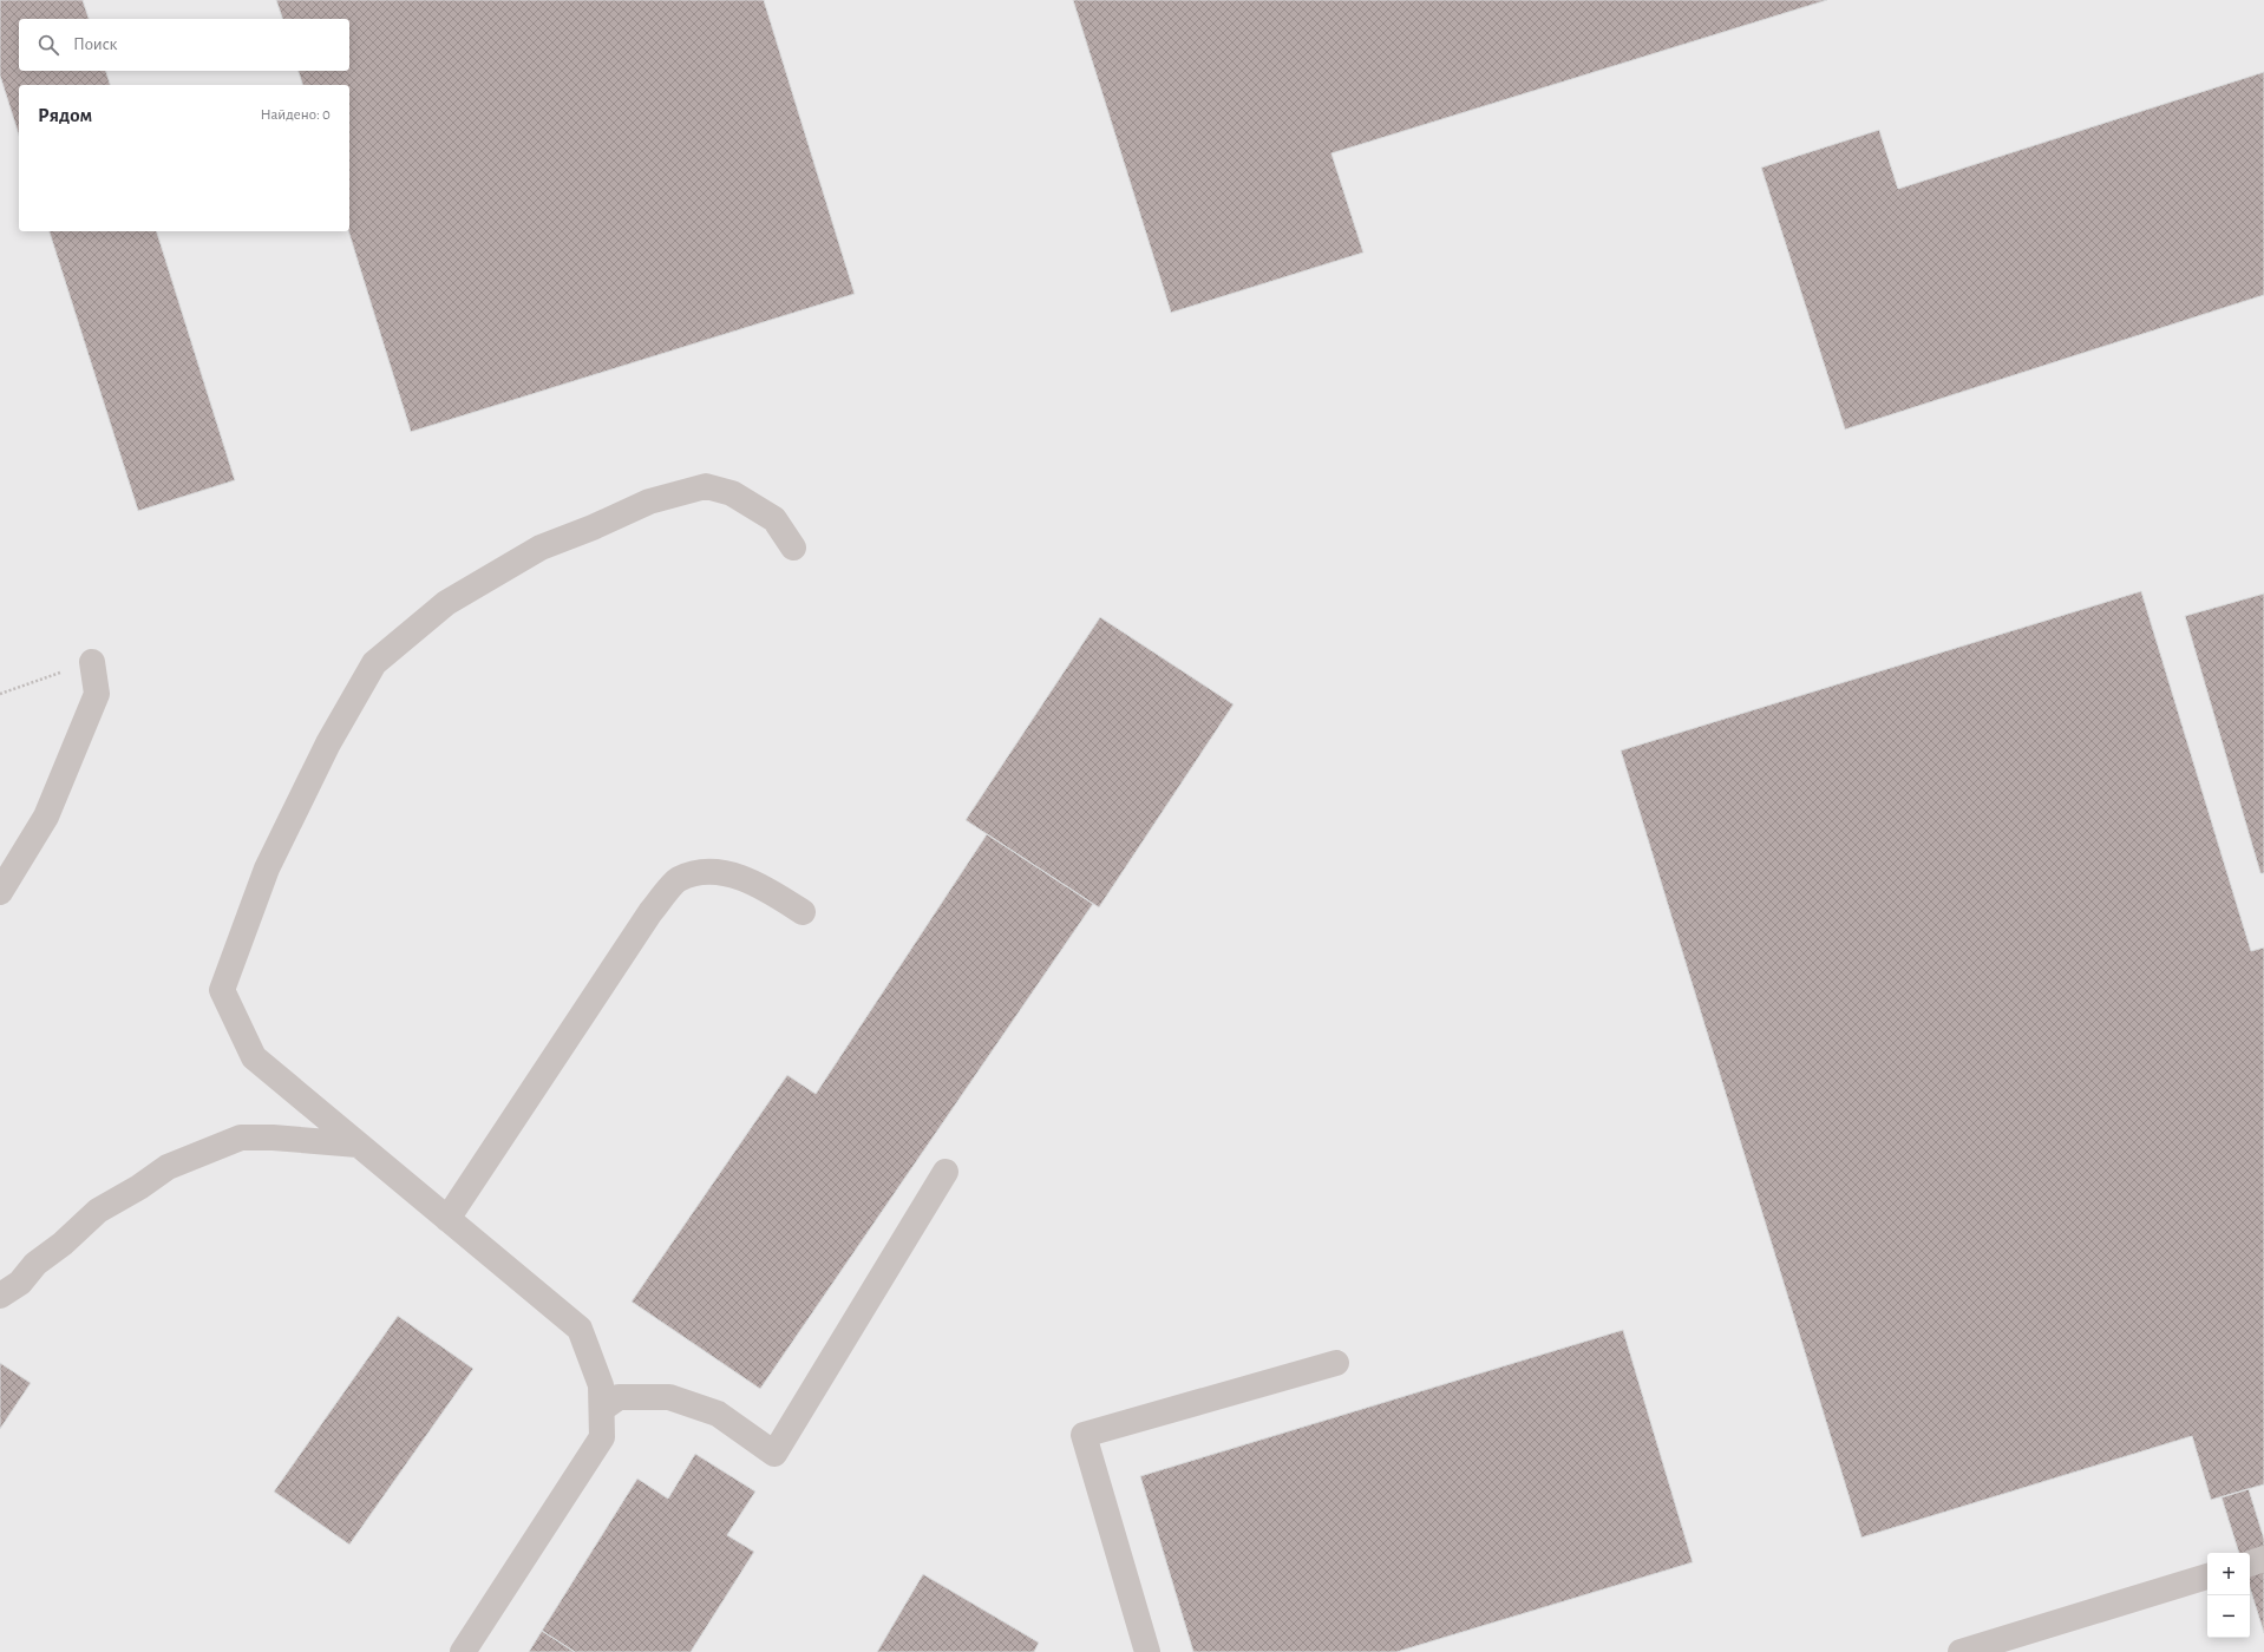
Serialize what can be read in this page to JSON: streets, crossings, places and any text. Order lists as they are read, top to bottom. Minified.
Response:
{"page":{"search":"Поиск","heading":["Рядом","Найдено: 0"],"map_buttons":["+","−"]}}
